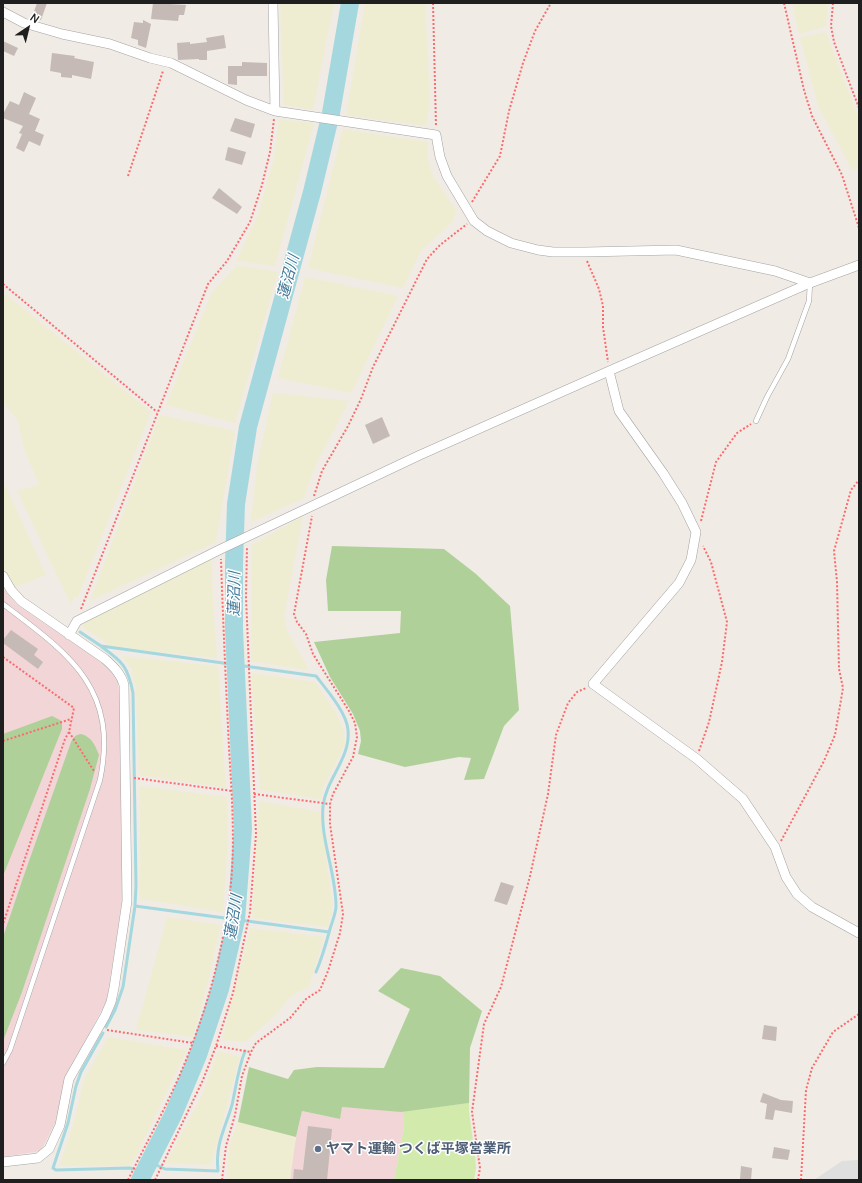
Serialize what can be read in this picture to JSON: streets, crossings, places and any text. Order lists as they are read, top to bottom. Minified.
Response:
{"water":["蓮沼川"],"places":["ヤマト運輸 つくば平塚営業所"],"north":"top right"}
